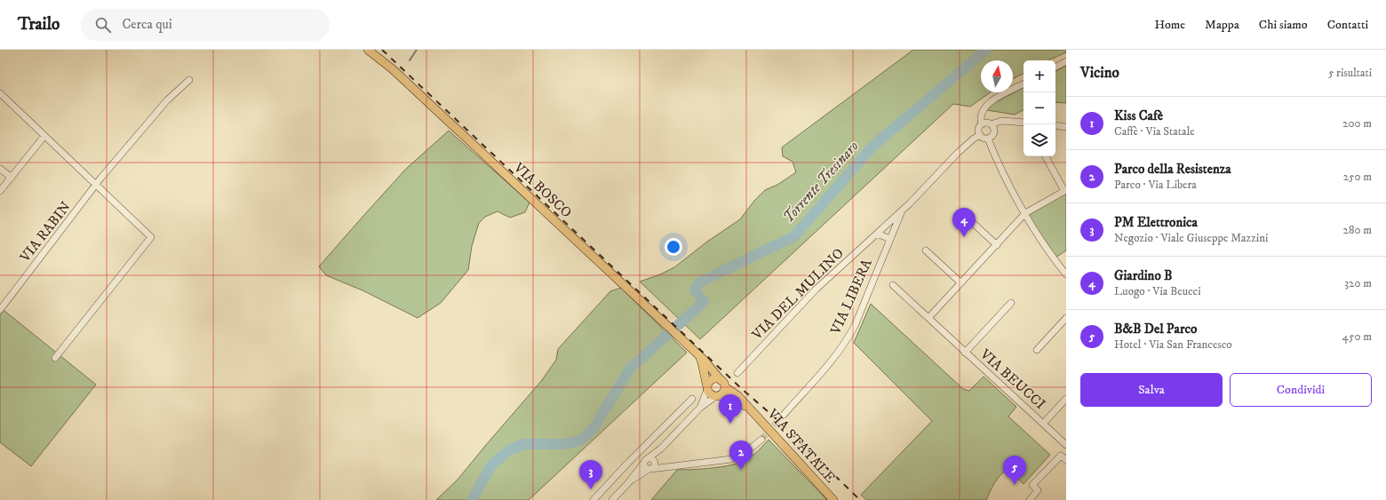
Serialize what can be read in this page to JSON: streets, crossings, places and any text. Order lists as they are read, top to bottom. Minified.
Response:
{"streets":{"main road":["VIA BOSCO","VIA STATALE"],"street":["VIA RABIN","VIA DEL MULINO","VIA LIBERA","VIA BEUCCI"]},"crossings":[["VIA BOSCO","VIA STATALE"],["VIA DEL MULINO","VIA LIBERA"]],"water":["Torrente Tresinaro"],"north":"top","page":{"header":"Trailo","search":"Cerca qui","nav":["Home","Mappa","Chi siamo","Contatti"],"heading":["Vicino","5 risultati"],"map_buttons":["+","−"],"list":[{"mark":"1","name":"Kiss Cafè","note":"Caffè · Via Statale","value":"200 m"},{"mark":"2","name":"Parco della Resistenza","note":"Parco · Via Libera","value":"250 m"},{"mark":"3","name":"PM Elettronica","note":"Negozio · Viale Giuseppe Mazzini","value":"280 m"},{"mark":"4","name":"Giardino B","note":"Luogo · Via Beucci","value":"320 m"},{"mark":"5","name":"B&B Del Parco","note":"Hotel · Via San Francesco","value":"450 m"}],"pins":["4","1","2","5","3"],"buttons":["Salva","Condividi"]}}
